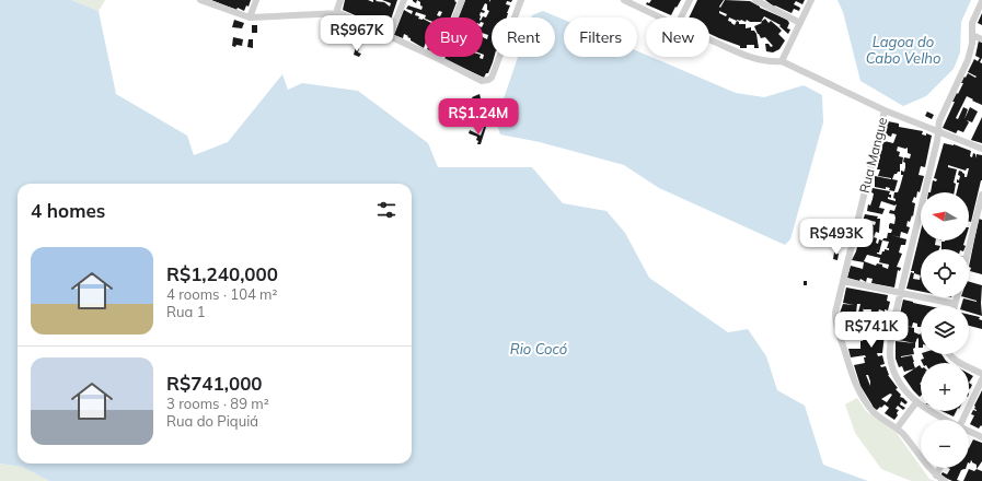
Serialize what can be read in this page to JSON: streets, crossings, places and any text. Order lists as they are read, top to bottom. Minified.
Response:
{"streets":{"street":["Rua Mangue"]},"water":["Lagoa do Cabo Velho","Rio Cocó"],"north":"left","page":{"price":["R$967K","R$1.24M","R$493K","R$741K"],"chip":["Buy","Rent","Filters","New"],"heading":"4 homes","map_buttons":["+","−"],"list":[{"name":"R$1,240,000","note":"4 rooms · 104 m² · Rua 1"},{"name":"R$741,000","note":"3 rooms · 89 m² · Rua do Piquiá"}]}}
